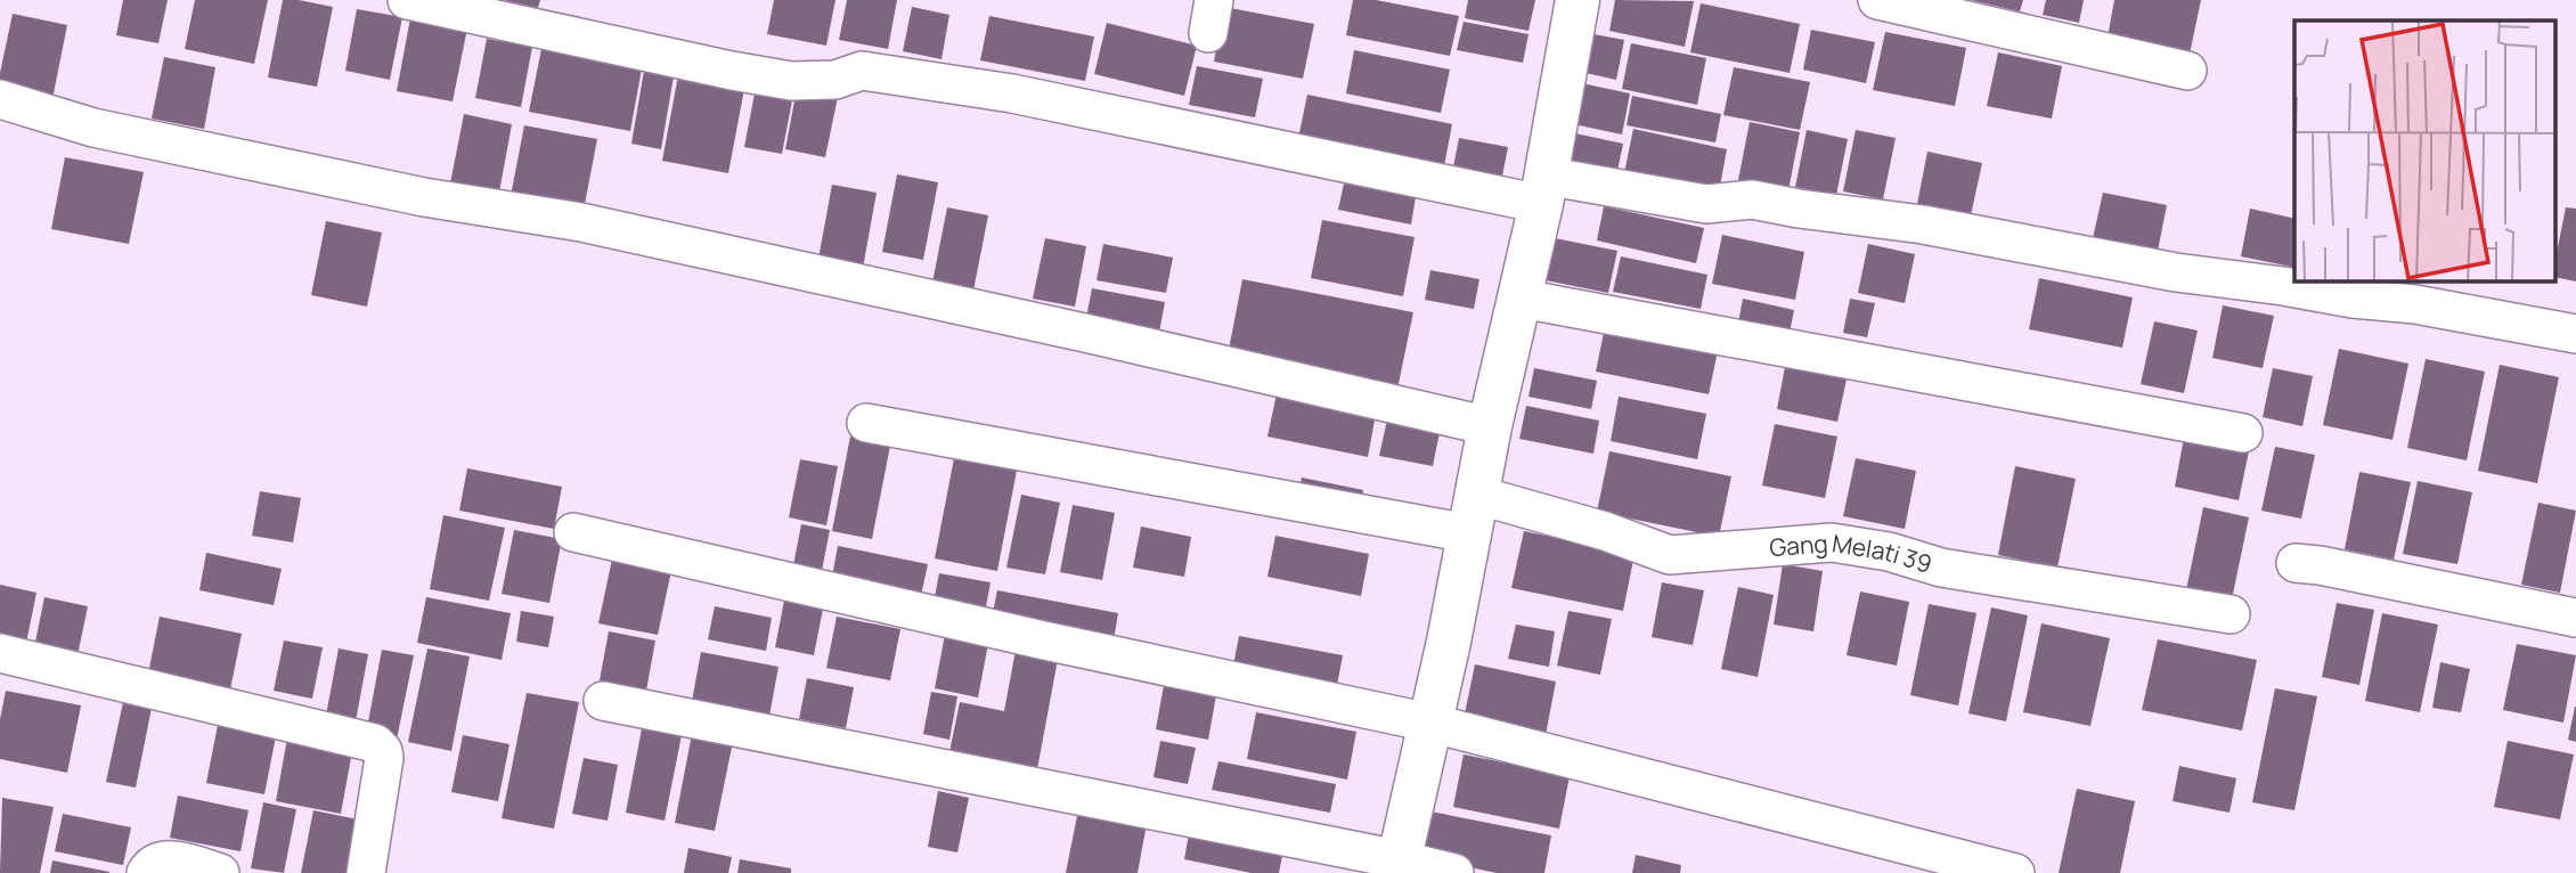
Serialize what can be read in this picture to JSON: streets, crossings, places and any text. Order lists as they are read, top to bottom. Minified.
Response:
{"streets":{"street":["Gang Melati 39"]}}
